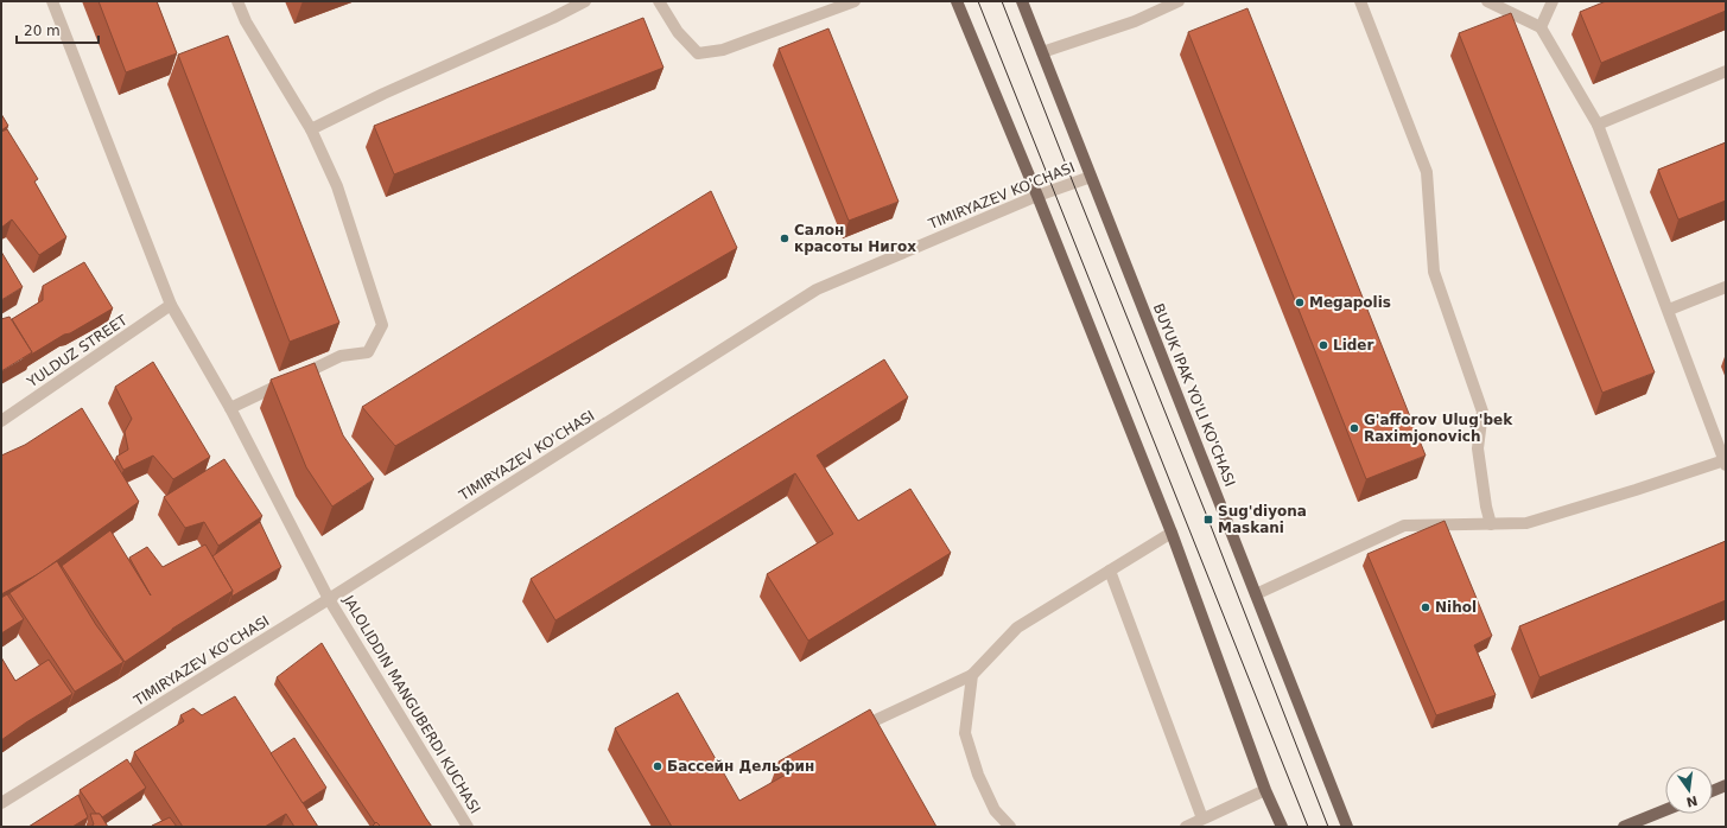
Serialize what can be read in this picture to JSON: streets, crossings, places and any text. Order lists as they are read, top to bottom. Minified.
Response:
{"streets":{"main road":["BUYUK IPAK YO'LI KO'CHASI"],"street":["TIMIRYAZEV KO'CHASI","YULDUZ STREET","JALOLIDDIN MANGUBERDI KUCHASI"]},"crossings":[["TIMIRYAZEV KO'CHASI","BUYUK IPAK YO'LI KO'CHASI"],["TIMIRYAZEV KO'CHASI","JALOLIDDIN MANGUBERDI KUCHASI"],["YULDUZ STREET","JALOLIDDIN MANGUBERDI KUCHASI"]],"places":{"other":["Салон красоты Нигох","Megapolis","Lider","G'afforov Ulug'bek Raximjonovich","Nihol","Бассейн Дельфин"],"transit":["Sug'diyona Maskani"]},"scale_bar":"20 m","north":"bottom"}
